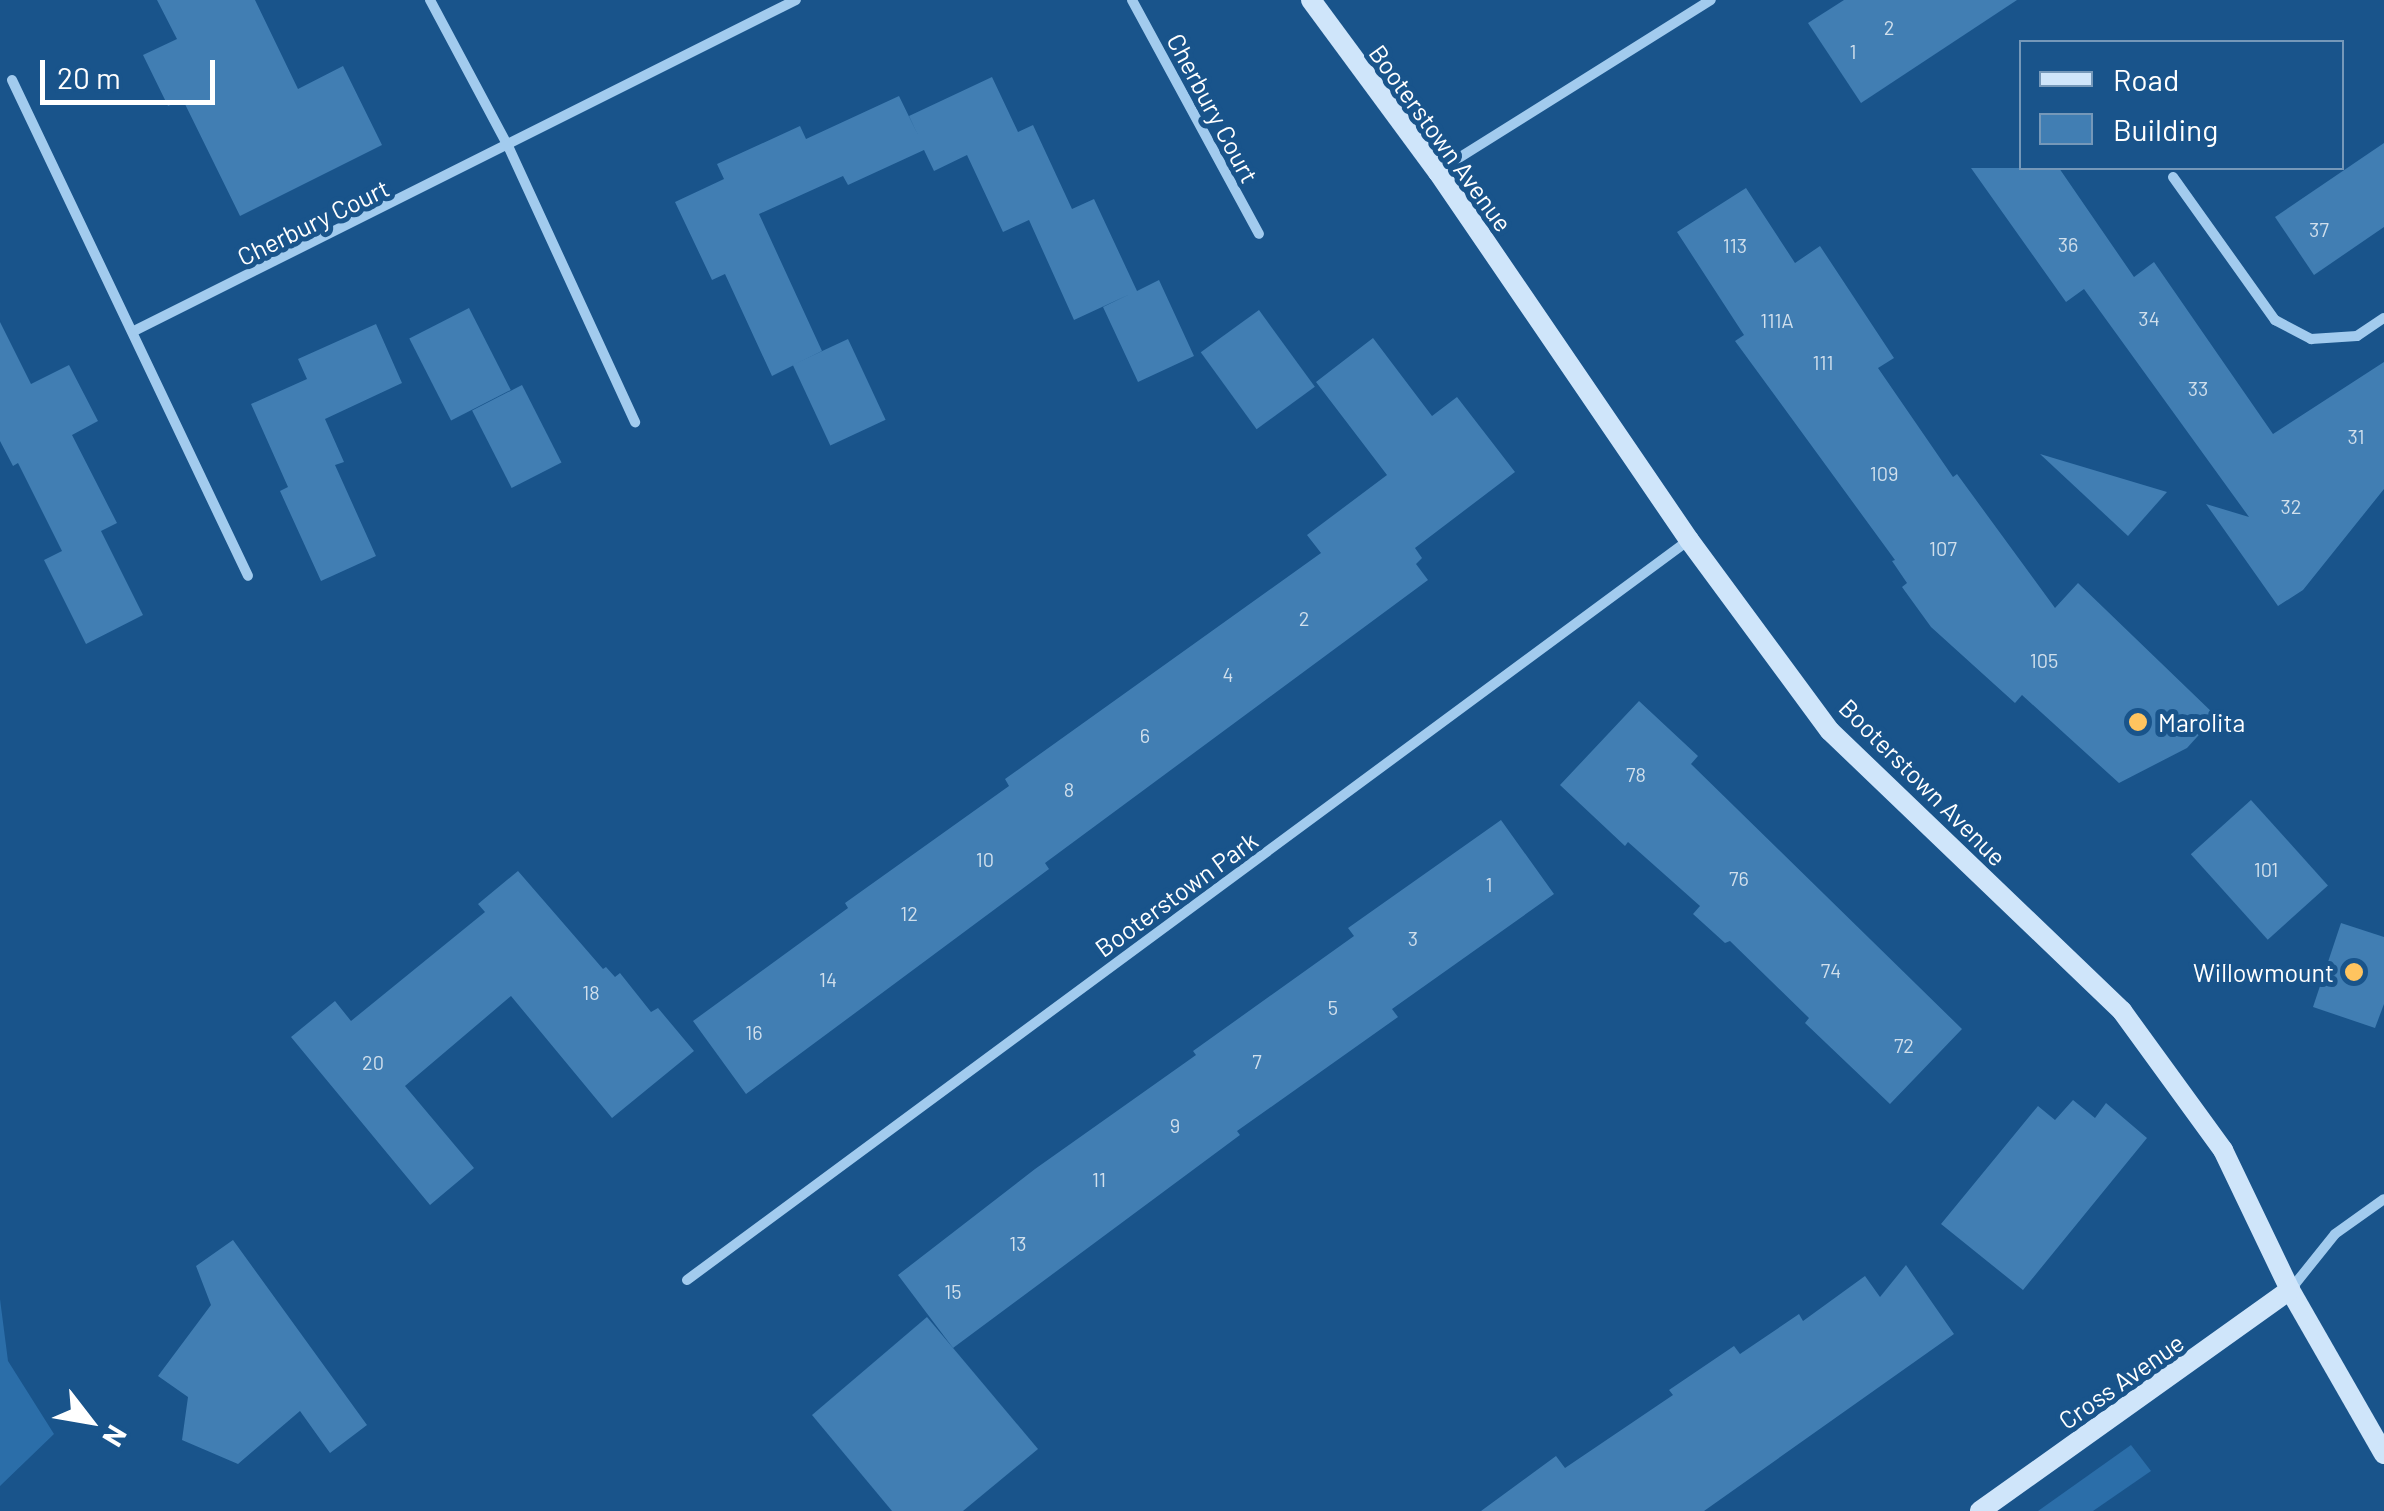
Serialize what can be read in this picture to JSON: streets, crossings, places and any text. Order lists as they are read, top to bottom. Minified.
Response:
{"streets":{"street":["Cherbury Court","Booterstown Avenue","Booterstown Park","Cross Avenue"]},"crossings":[["Booterstown Avenue","Booterstown Park"],["Booterstown Avenue","Cross Avenue"]],"places":["Marolita","Willowmount"],"house_numbers":["2","1","37","36","113","34","111A","111","33","31","109","32","107","2","105","4","6","78","8","10","101","76","1","12","3","74","14","18","5","16","72","7","20","9","11","13","15"],"legend":["Road","Building"],"scale_bar":"20 m","north":"bottom right"}
